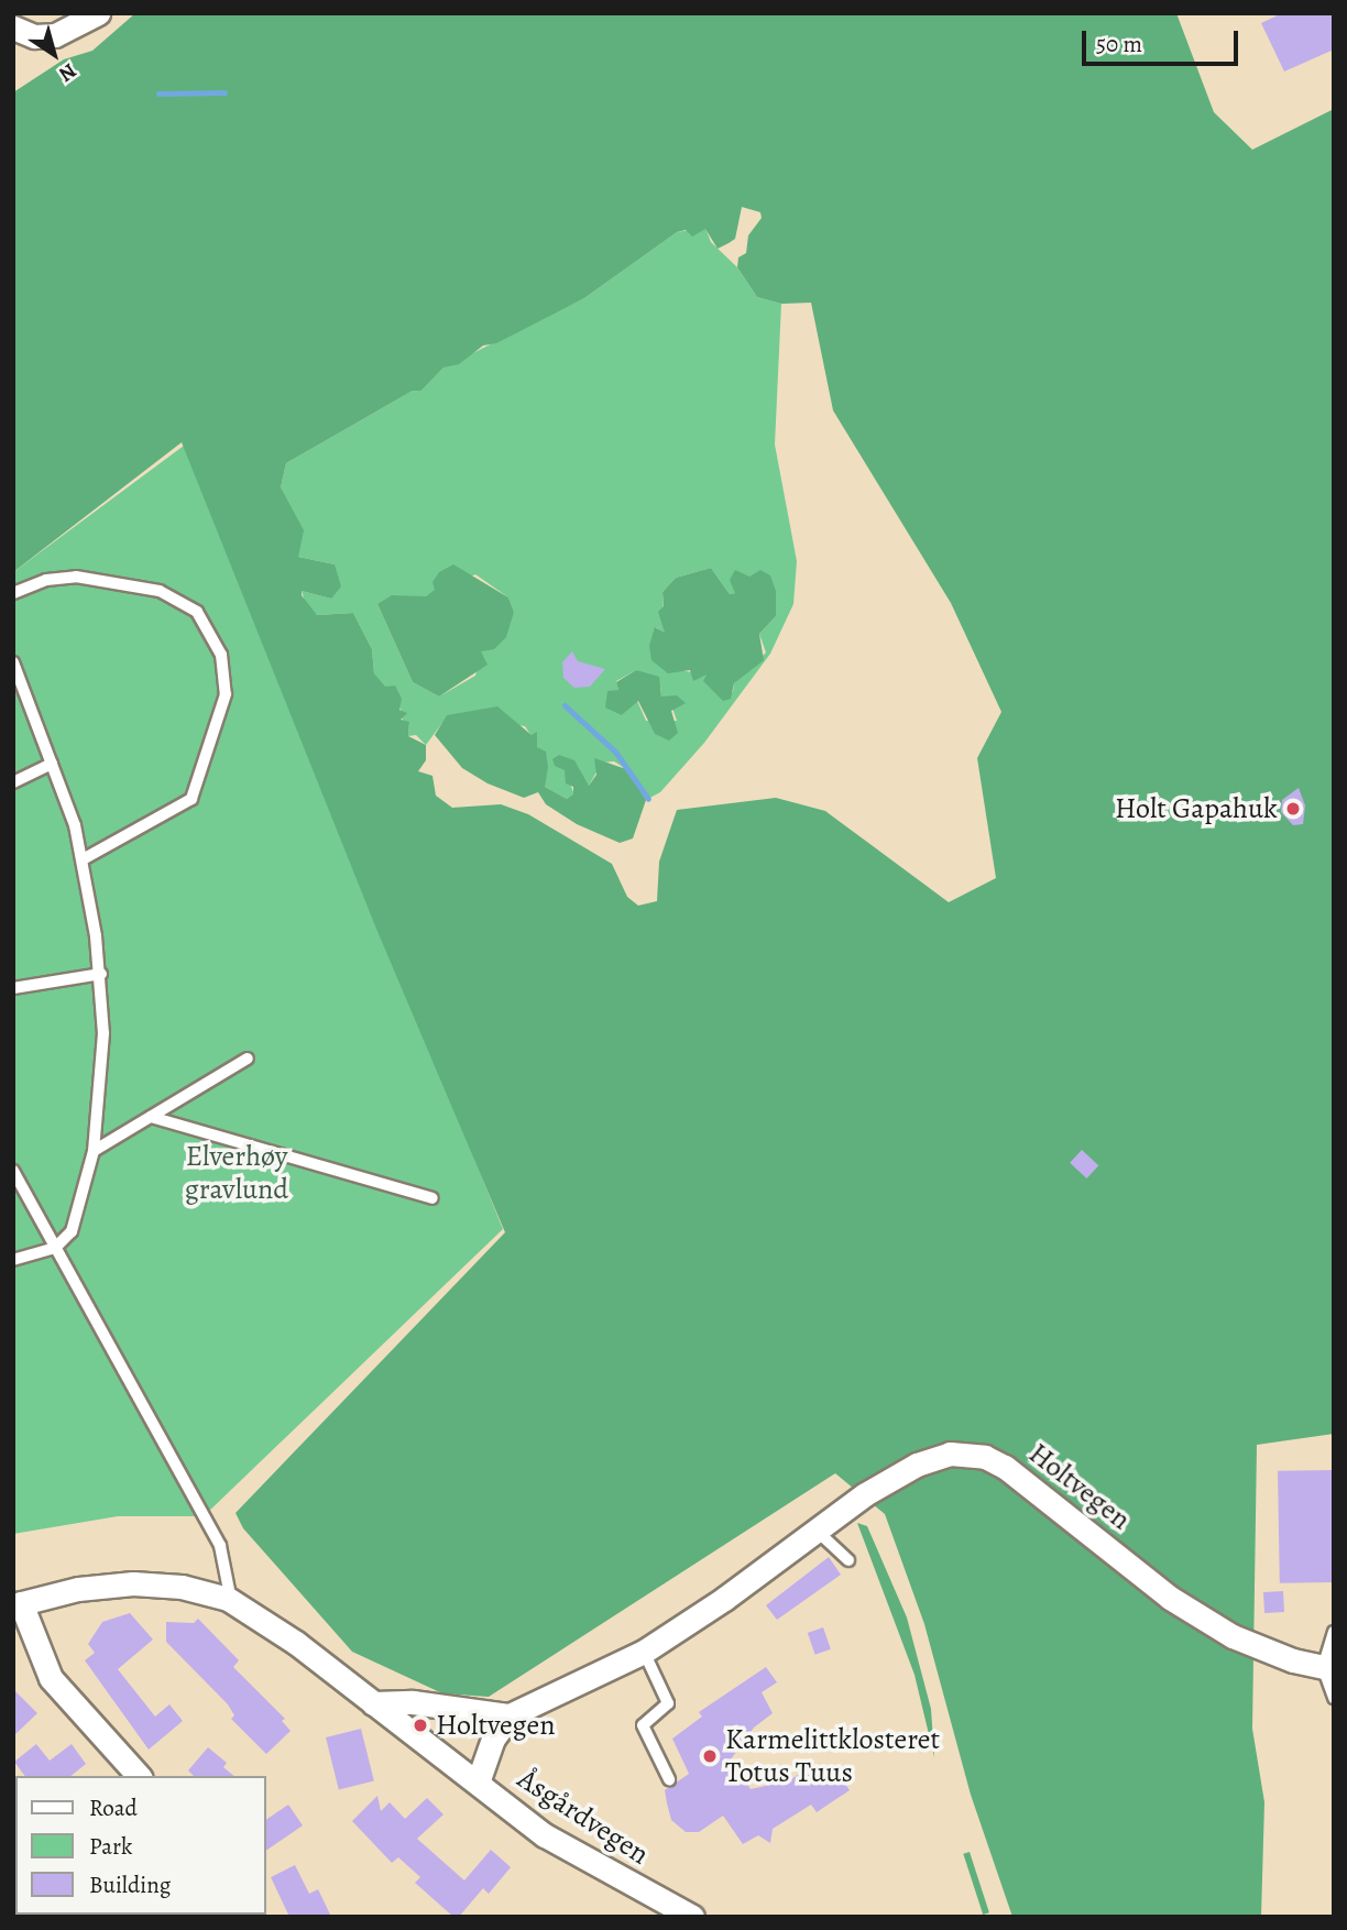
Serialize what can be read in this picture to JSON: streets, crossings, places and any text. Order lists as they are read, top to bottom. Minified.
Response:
{"streets":{"street":["Holtvegen","Åsgårdvegen"]},"parks":["Elverhøy gravlund"],"places":["Holt Gapahuk","Holtvegen","Karmelittklosteret Totus Tuus"],"legend":["Road","Park","Building"],"scale_bar":"50 m","north":"bottom right"}
